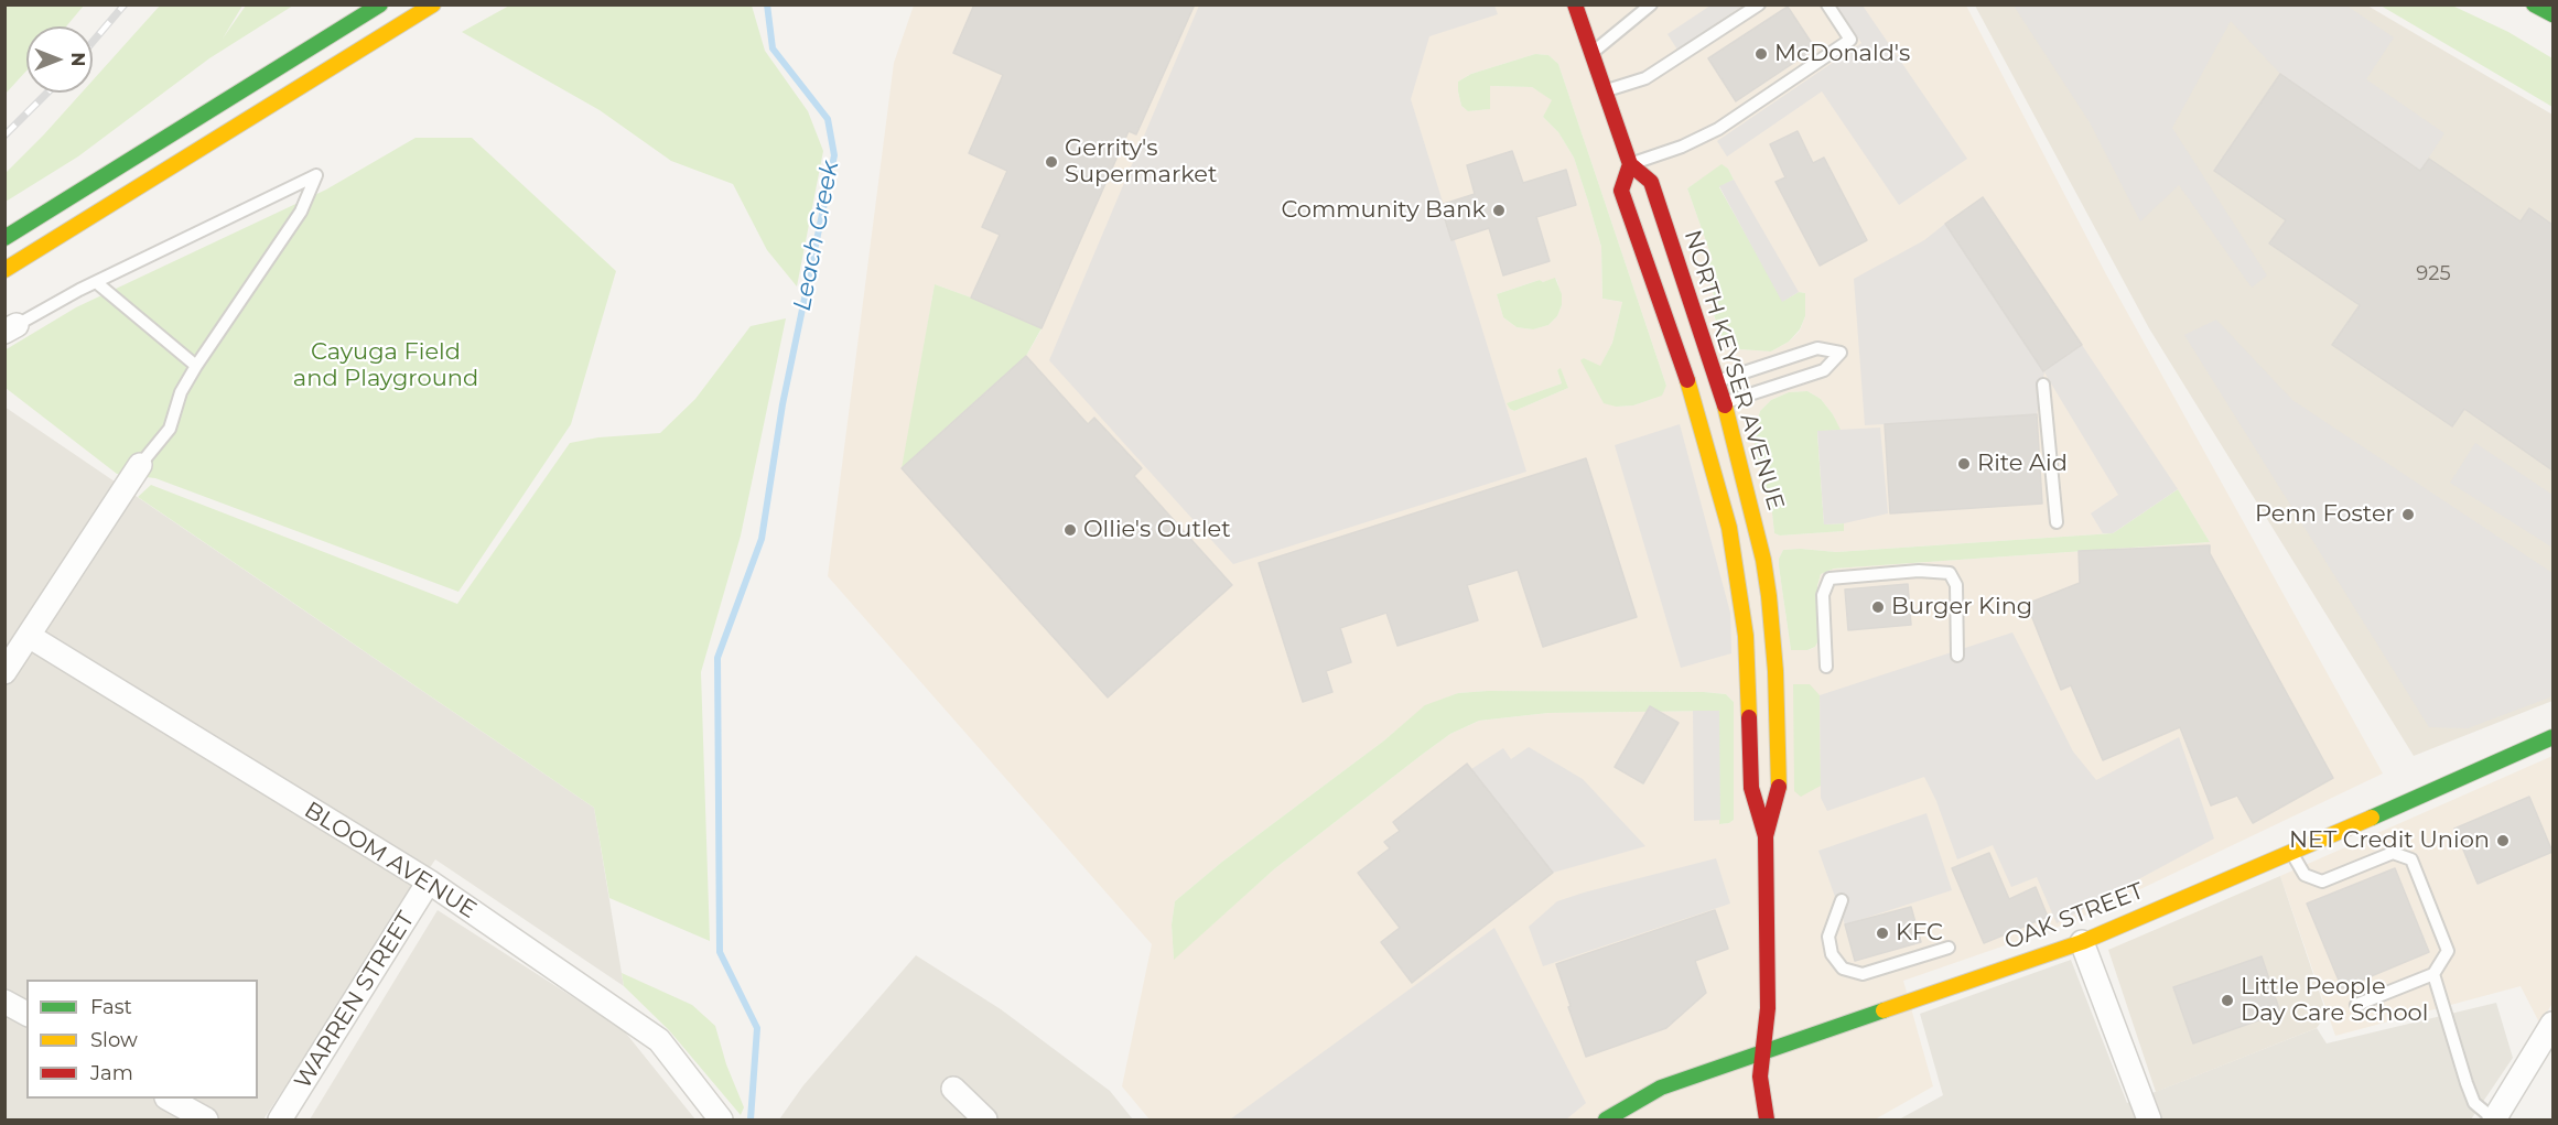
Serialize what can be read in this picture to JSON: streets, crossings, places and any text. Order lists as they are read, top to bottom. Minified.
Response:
{"streets":{"main road":["NORTH KEYSER AVENUE","OAK STREET"],"street":["BLOOM AVENUE","WARREN STREET"]},"crossings":[["NORTH KEYSER AVENUE","OAK STREET"],["BLOOM AVENUE","WARREN STREET"]],"water":["Leach Creek"],"parks":["Cayuga Field and Playground"],"places":["McDonald's","Gerrity's Supermarket","Community Bank","Rite Aid","Penn Foster","Ollie's Outlet","Burger King","NET Credit Union","KFC","Little People Day Care School"],"house_numbers":["925"],"legend":["Fast","Slow","Jam"],"north":"right"}
